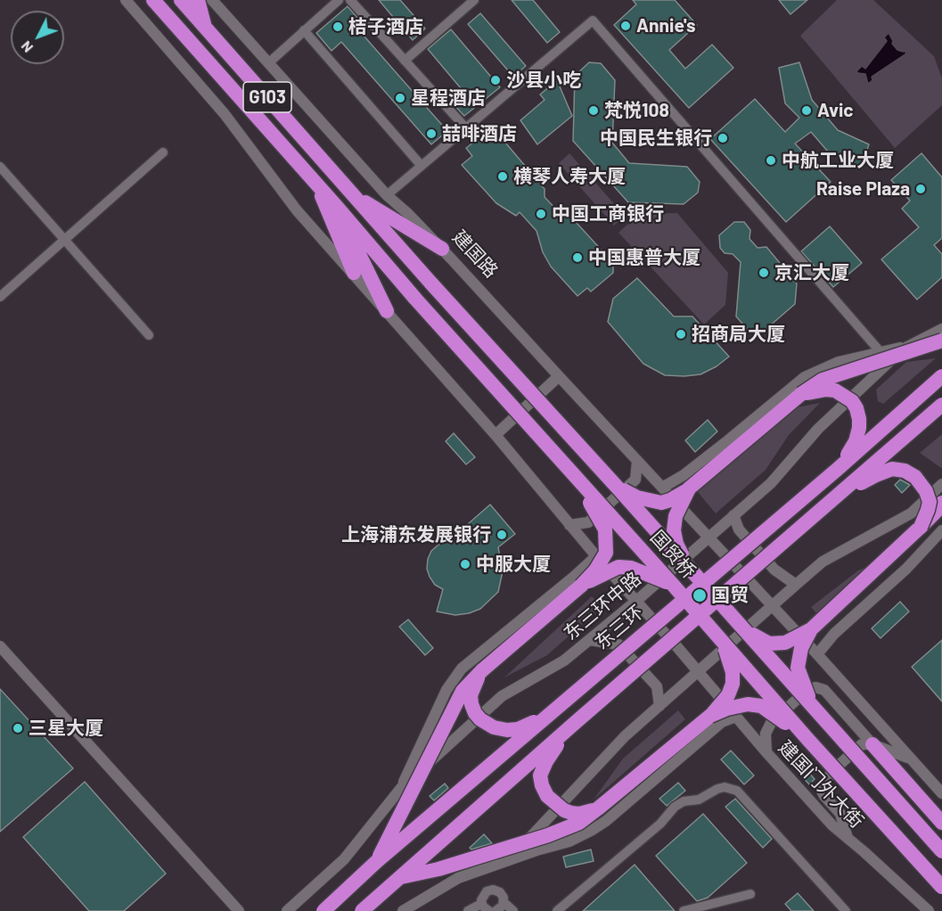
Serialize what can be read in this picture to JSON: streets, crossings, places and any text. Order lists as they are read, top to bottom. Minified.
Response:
{"streets":{"highway":["G103","国贸桥","东三环"],"street":["建国路","东三环中路","建国门外大街"]},"crossings":[["G103","国贸桥"],["建国路","东三环中路"],["东三环中路","建国门外大街"]],"places":["Annie's","桔子酒店","沙县小吃","星程酒店","梵悦108","Avic","喆啡酒店","中国民生银行","中航工业大厦","横琴人寿大厦","Raise Plaza","中国工商银行","中国惠普大厦","京汇大厦","招商局大厦","上海浦东发展银行","中服大厦","国贸","三星大厦"],"north":"bottom left"}
